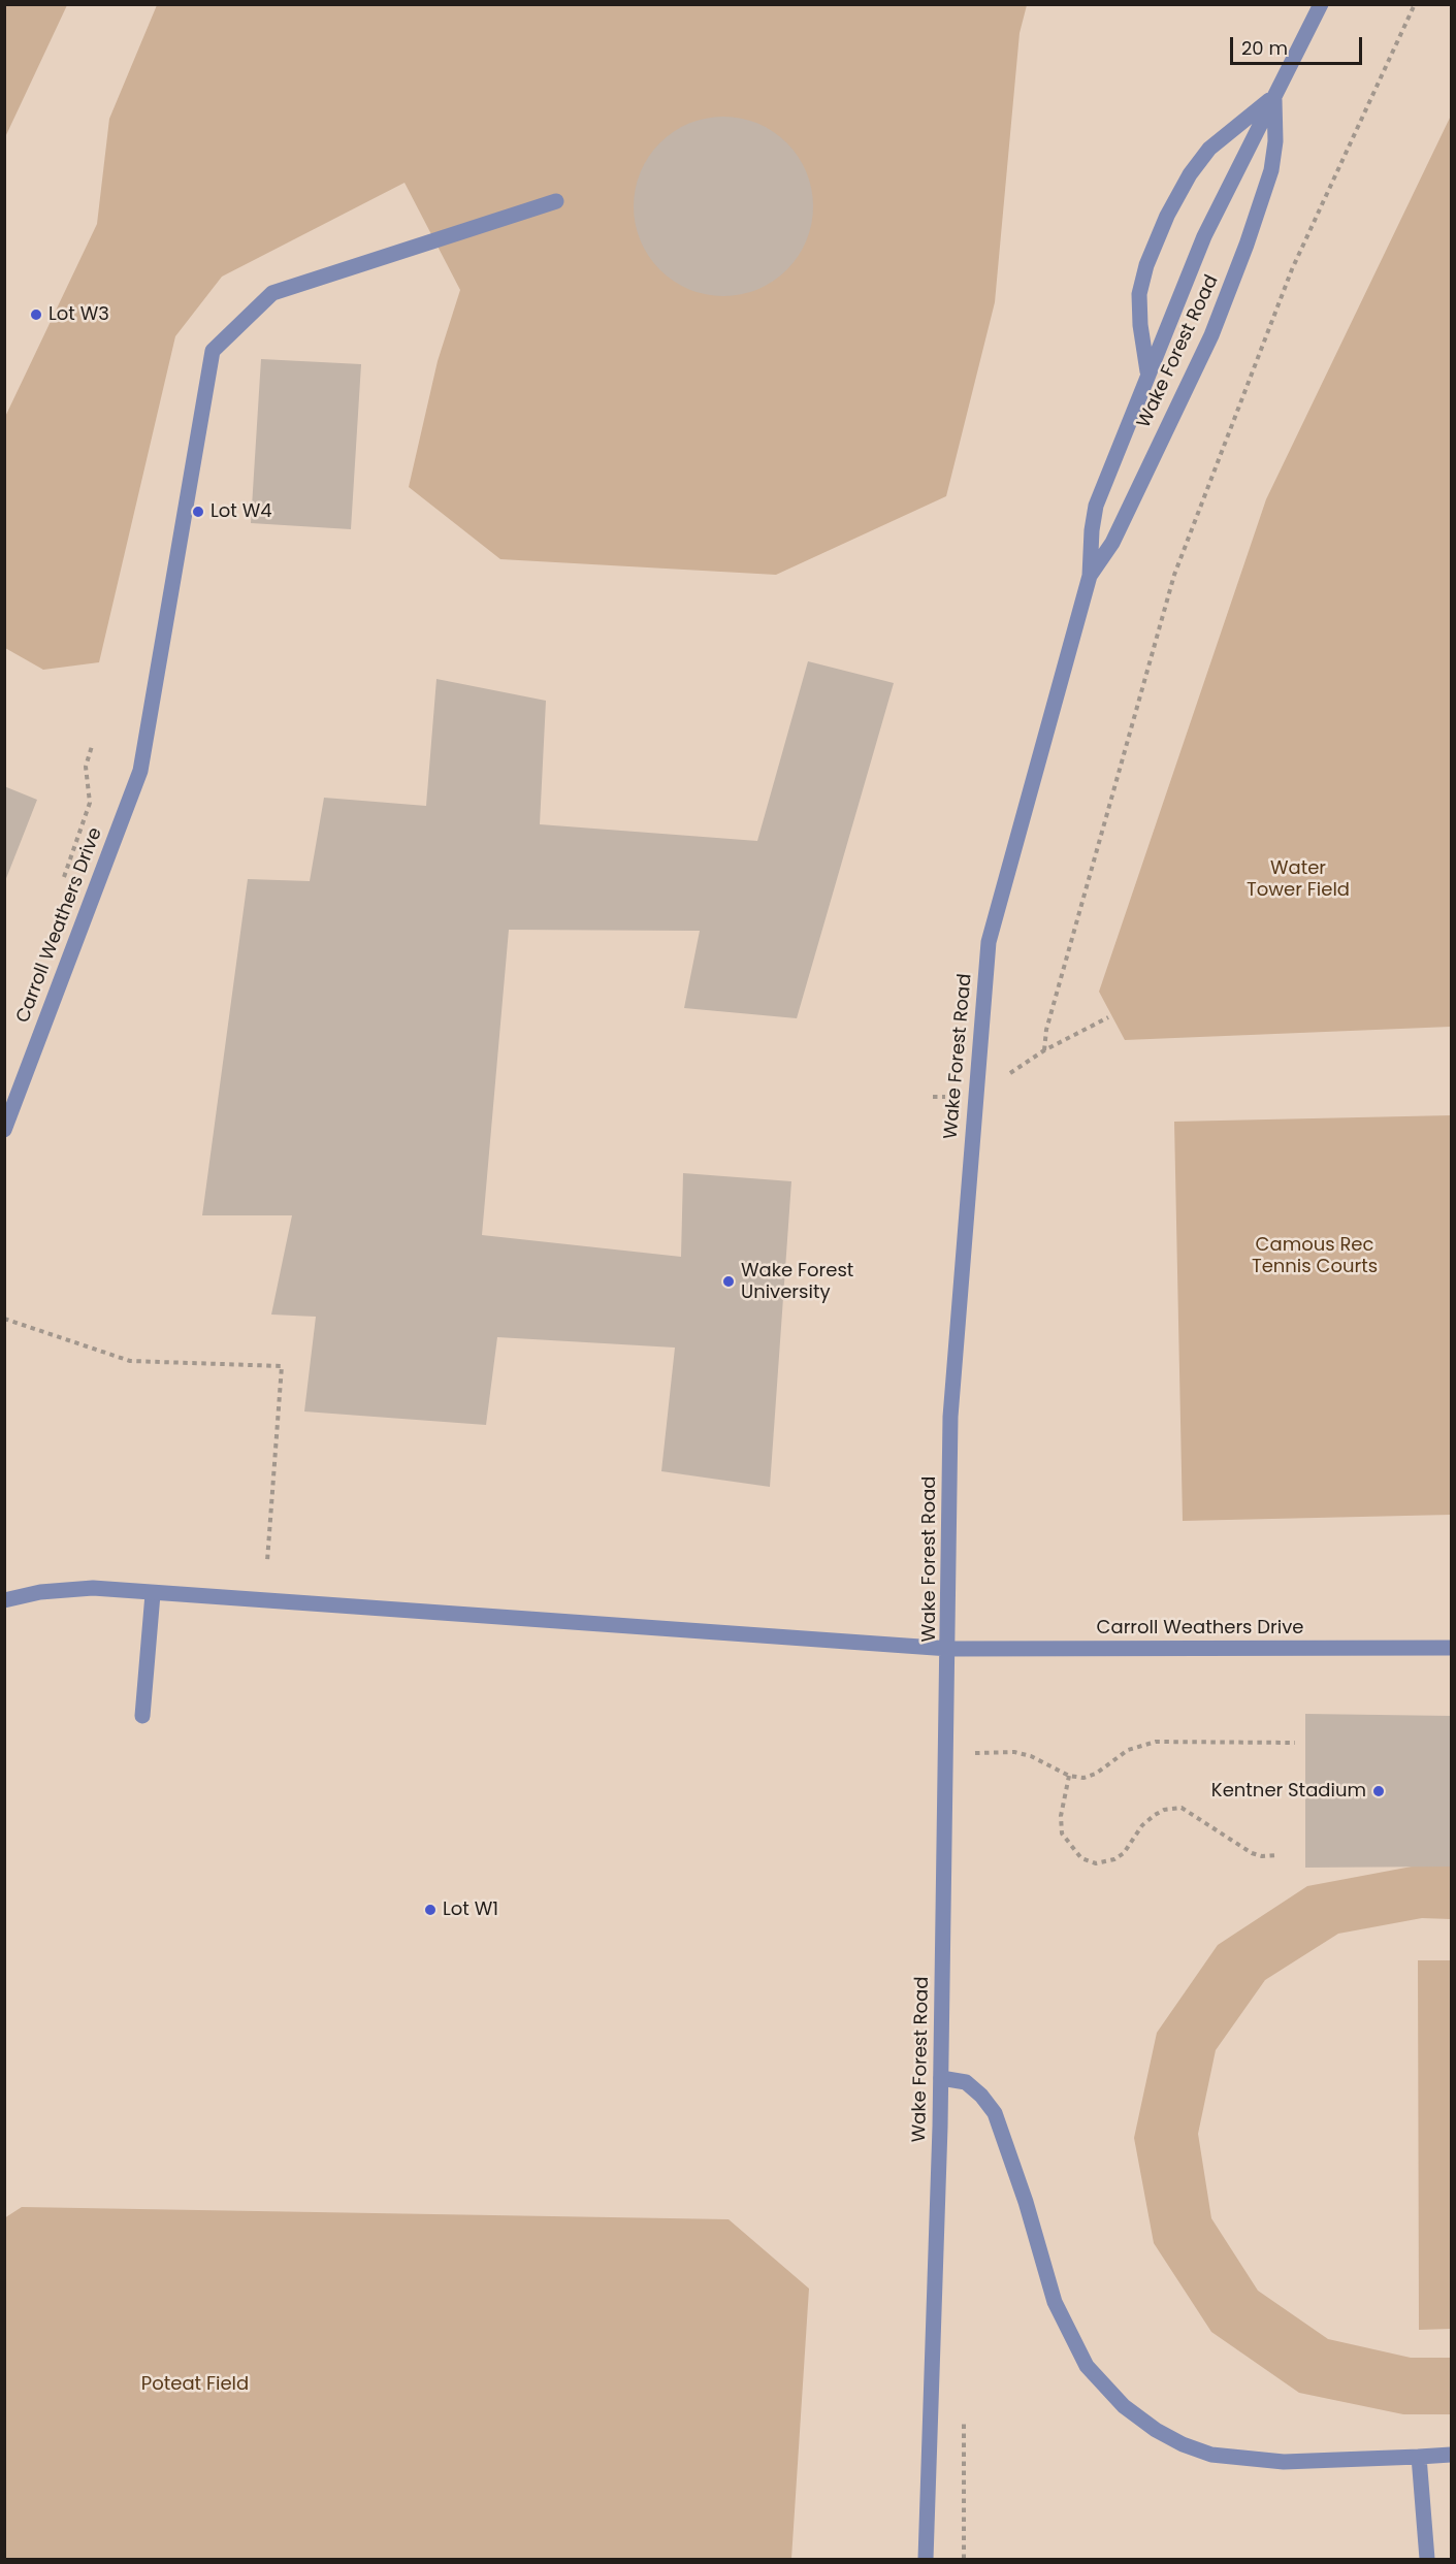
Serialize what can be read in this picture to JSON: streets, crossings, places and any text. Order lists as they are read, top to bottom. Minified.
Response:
{"streets":{"street":["Wake Forest Road","Carroll Weathers Drive"]},"crossings":[["Wake Forest Road","Carroll Weathers Drive"]],"parks":["Water Tower Field","Camous Rec Tennis Courts","Poteat Field"],"places":["Lot W3","Lot W4","Wake Forest University","Kentner Stadium","Lot W1"],"scale_bar":"20 m"}
